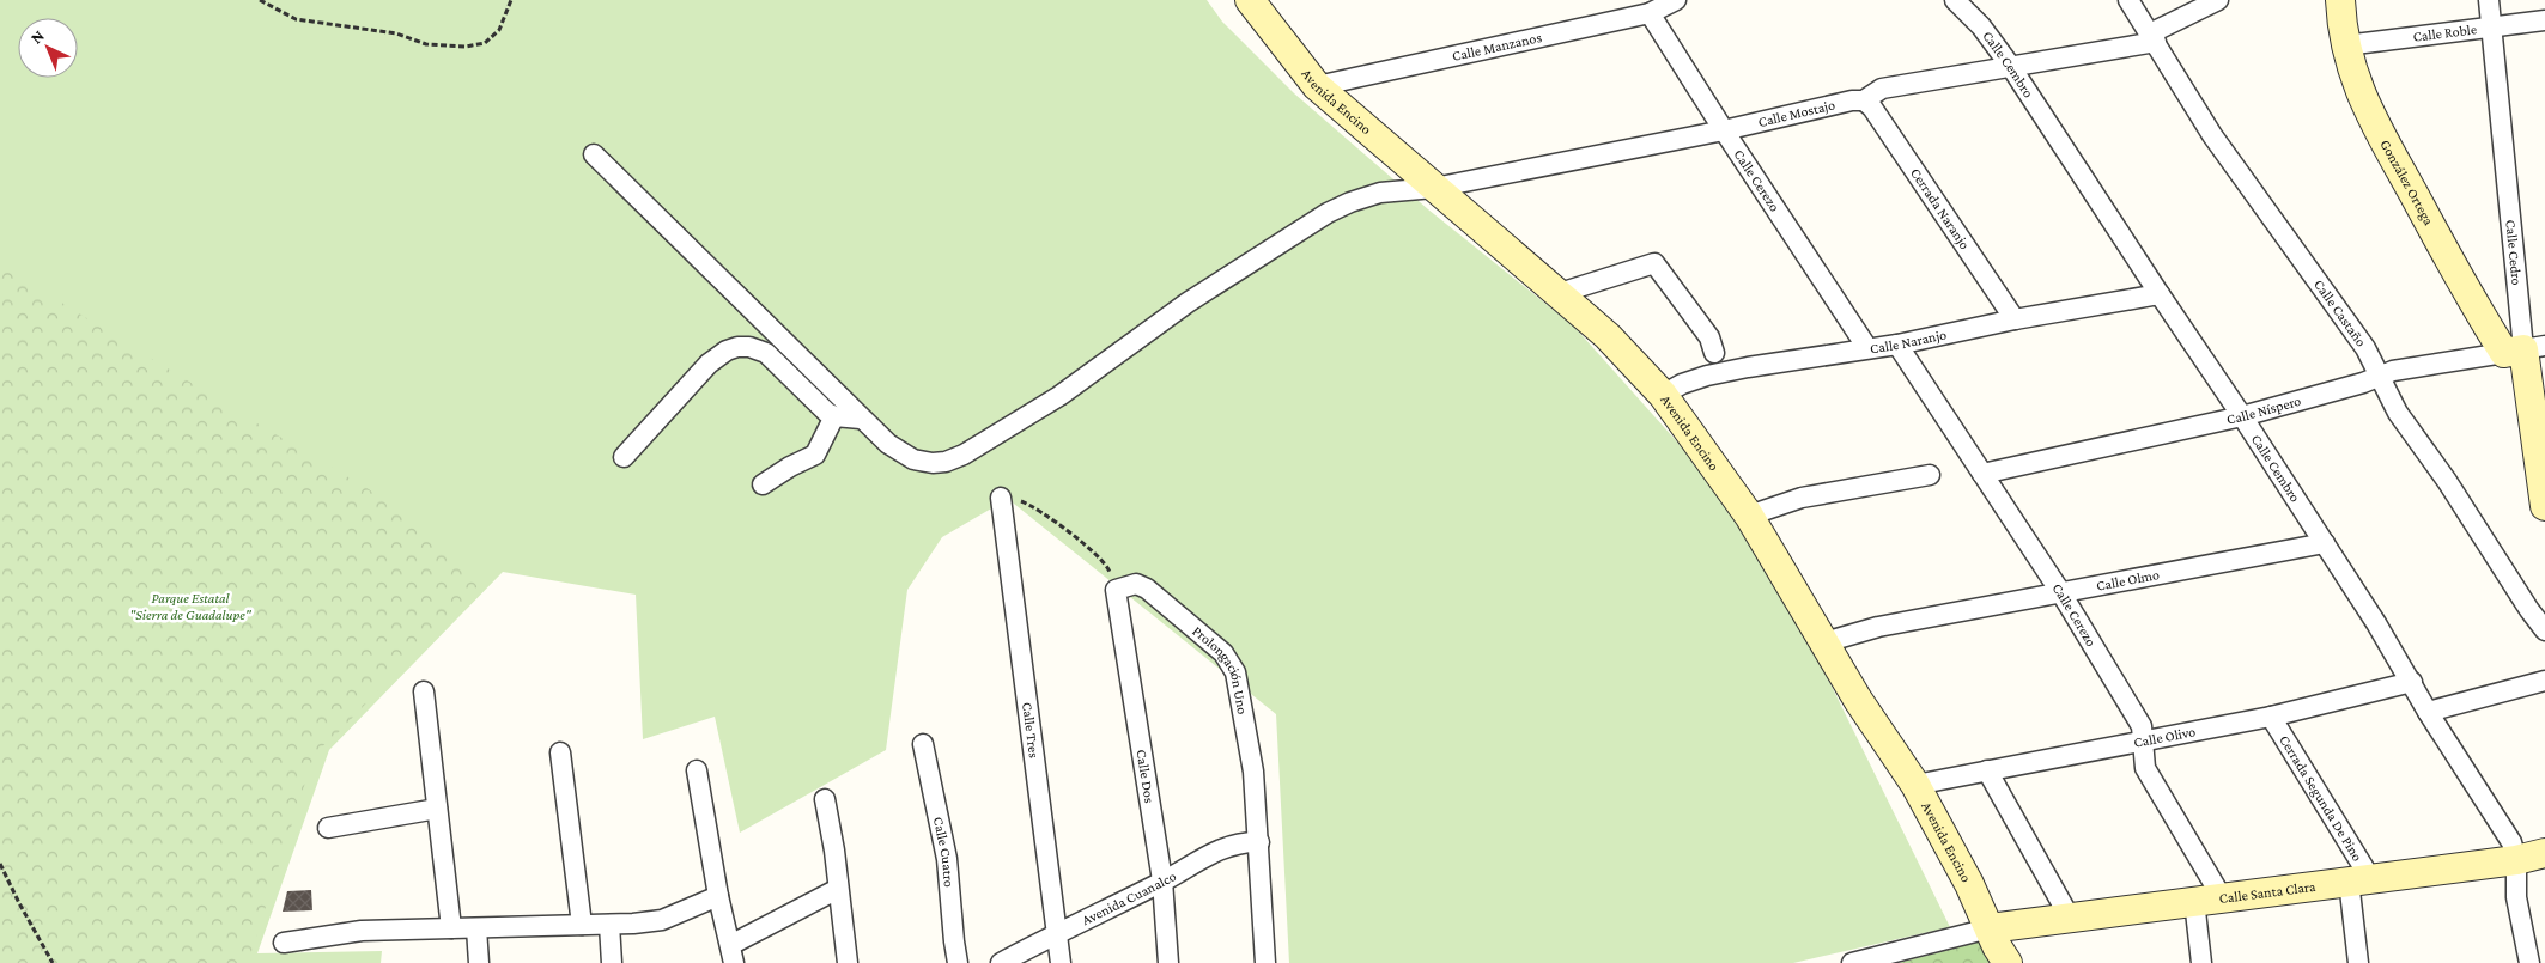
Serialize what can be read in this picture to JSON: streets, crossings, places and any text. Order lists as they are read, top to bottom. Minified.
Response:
{"streets":{"main road":["Avenida Encino","González Ortega","Calle Cedro","Calle Santa Clara"],"street":["Calle Roble","Calle Manzanos","Calle Cembro","Calle Mostajo","Calle Cerezo","Cerrada Naranjo","Calle Castaño","Calle Naranjo","Calle Níspero","Calle Olmo","Prolongación Uno","Calle Tres","Calle Olivo","Calle Dos","Cerrada Segunda De Pino","Calle Cuatro","Avenida Cuanalco"]},"crossings":[["Calle Roble","González Ortega"],["Calle Roble","Calle Cedro"],["Calle Manzanos","Avenida Encino"],["Calle Manzanos","Calle Cerezo"],["Calle Cembro","Calle Mostajo"],["Calle Cembro","Calle Naranjo"],["Calle Cembro","Calle Níspero"],["Calle Cembro","Calle Olmo"],["Calle Cembro","Calle Olivo"],["Calle Cembro","Calle Santa Clara"],["Avenida Encino","Calle Mostajo"],["Avenida Encino","Calle Naranjo"],["Avenida Encino","Calle Olmo"],["Avenida Encino","Calle Olivo"],["Avenida Encino","Calle Santa Clara"],["Calle Mostajo","Calle Cerezo"],["Calle Mostajo","Cerrada Naranjo"],["Calle Mostajo","Calle Castaño"],["Calle Cerezo","Calle Naranjo"],["Calle Cerezo","Calle Níspero"],["Calle Cerezo","Calle Olmo"],["Calle Cerezo","Calle Olivo"],["Calle Cerezo","Calle Santa Clara"],["González Ortega","Calle Cedro"],["González Ortega","Calle Níspero"],["Cerrada Naranjo","Calle Naranjo"],["Calle Cedro","Calle Níspero"],["Calle Castaño","Calle Níspero"],["Prolongación Uno","Calle Dos"],["Prolongación Uno","Avenida Cuanalco"],["Calle Tres","Avenida Cuanalco"],["Calle Olivo","Cerrada Segunda De Pino"],["Calle Dos","Avenida Cuanalco"],["Cerrada Segunda De Pino","Calle Santa Clara"]],"parks":["Parque Estatal \"Sierra de Guadalupe\""],"north":"top left"}
